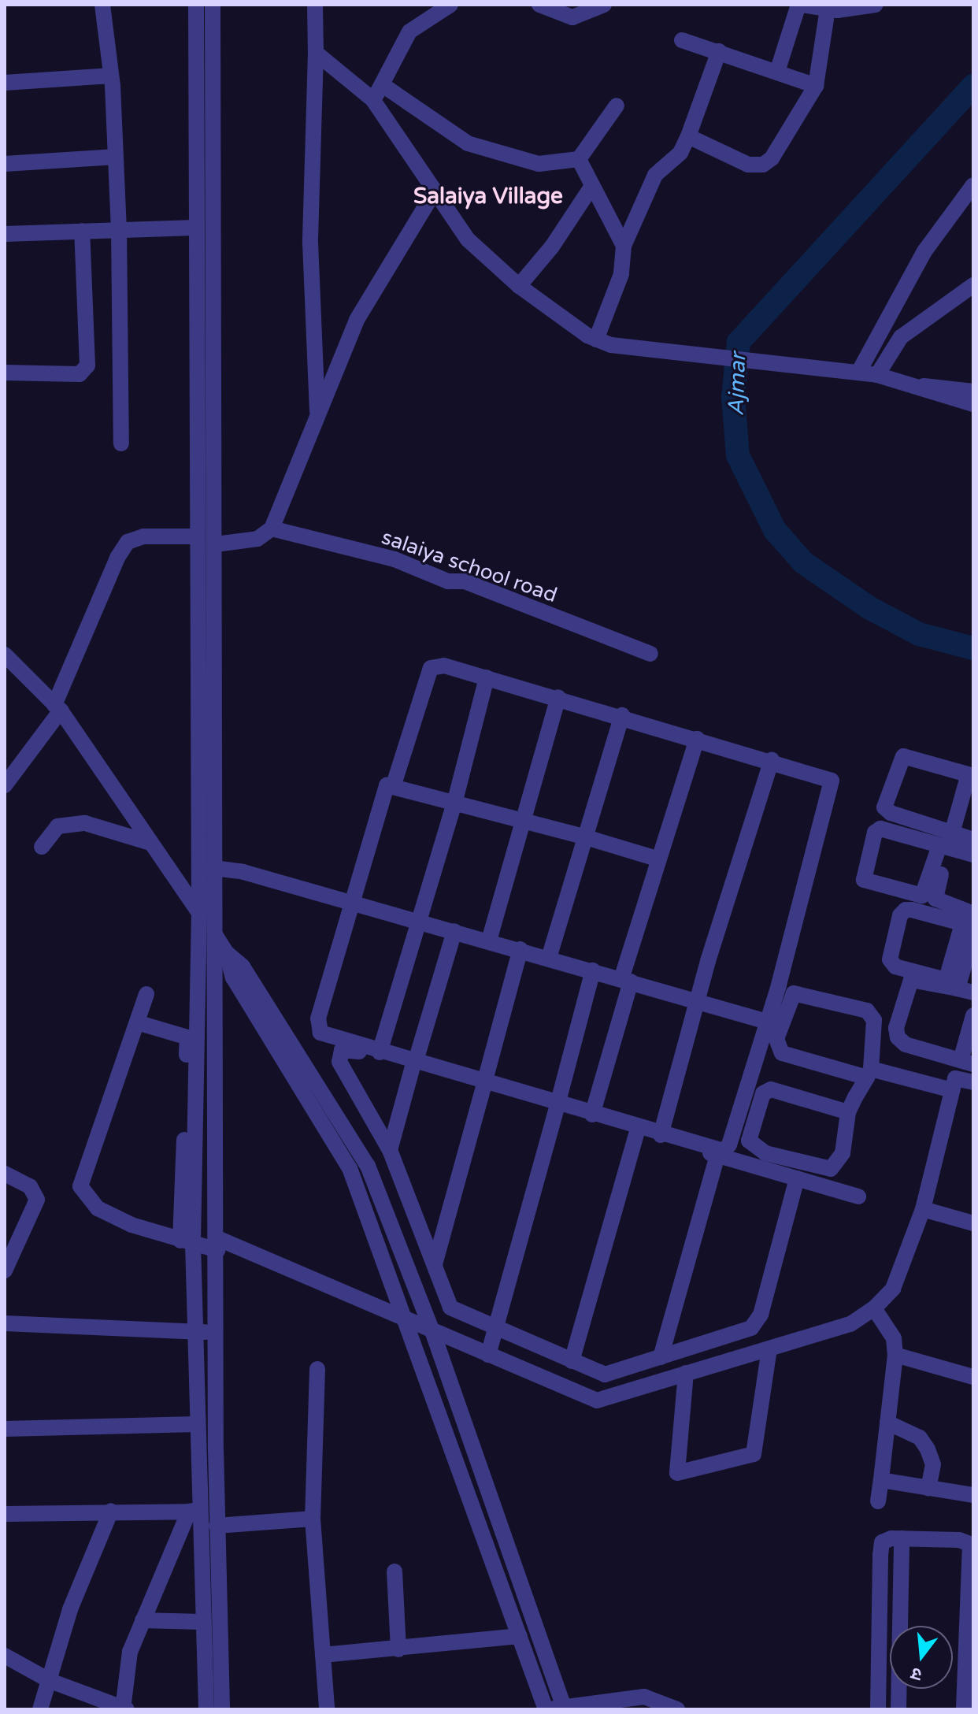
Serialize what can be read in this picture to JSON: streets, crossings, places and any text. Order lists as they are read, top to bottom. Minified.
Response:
{"streets":{"street":["salaiya school road"]},"districts":["Salaiya Village"],"water":["Ajmar"],"north":"bottom"}
